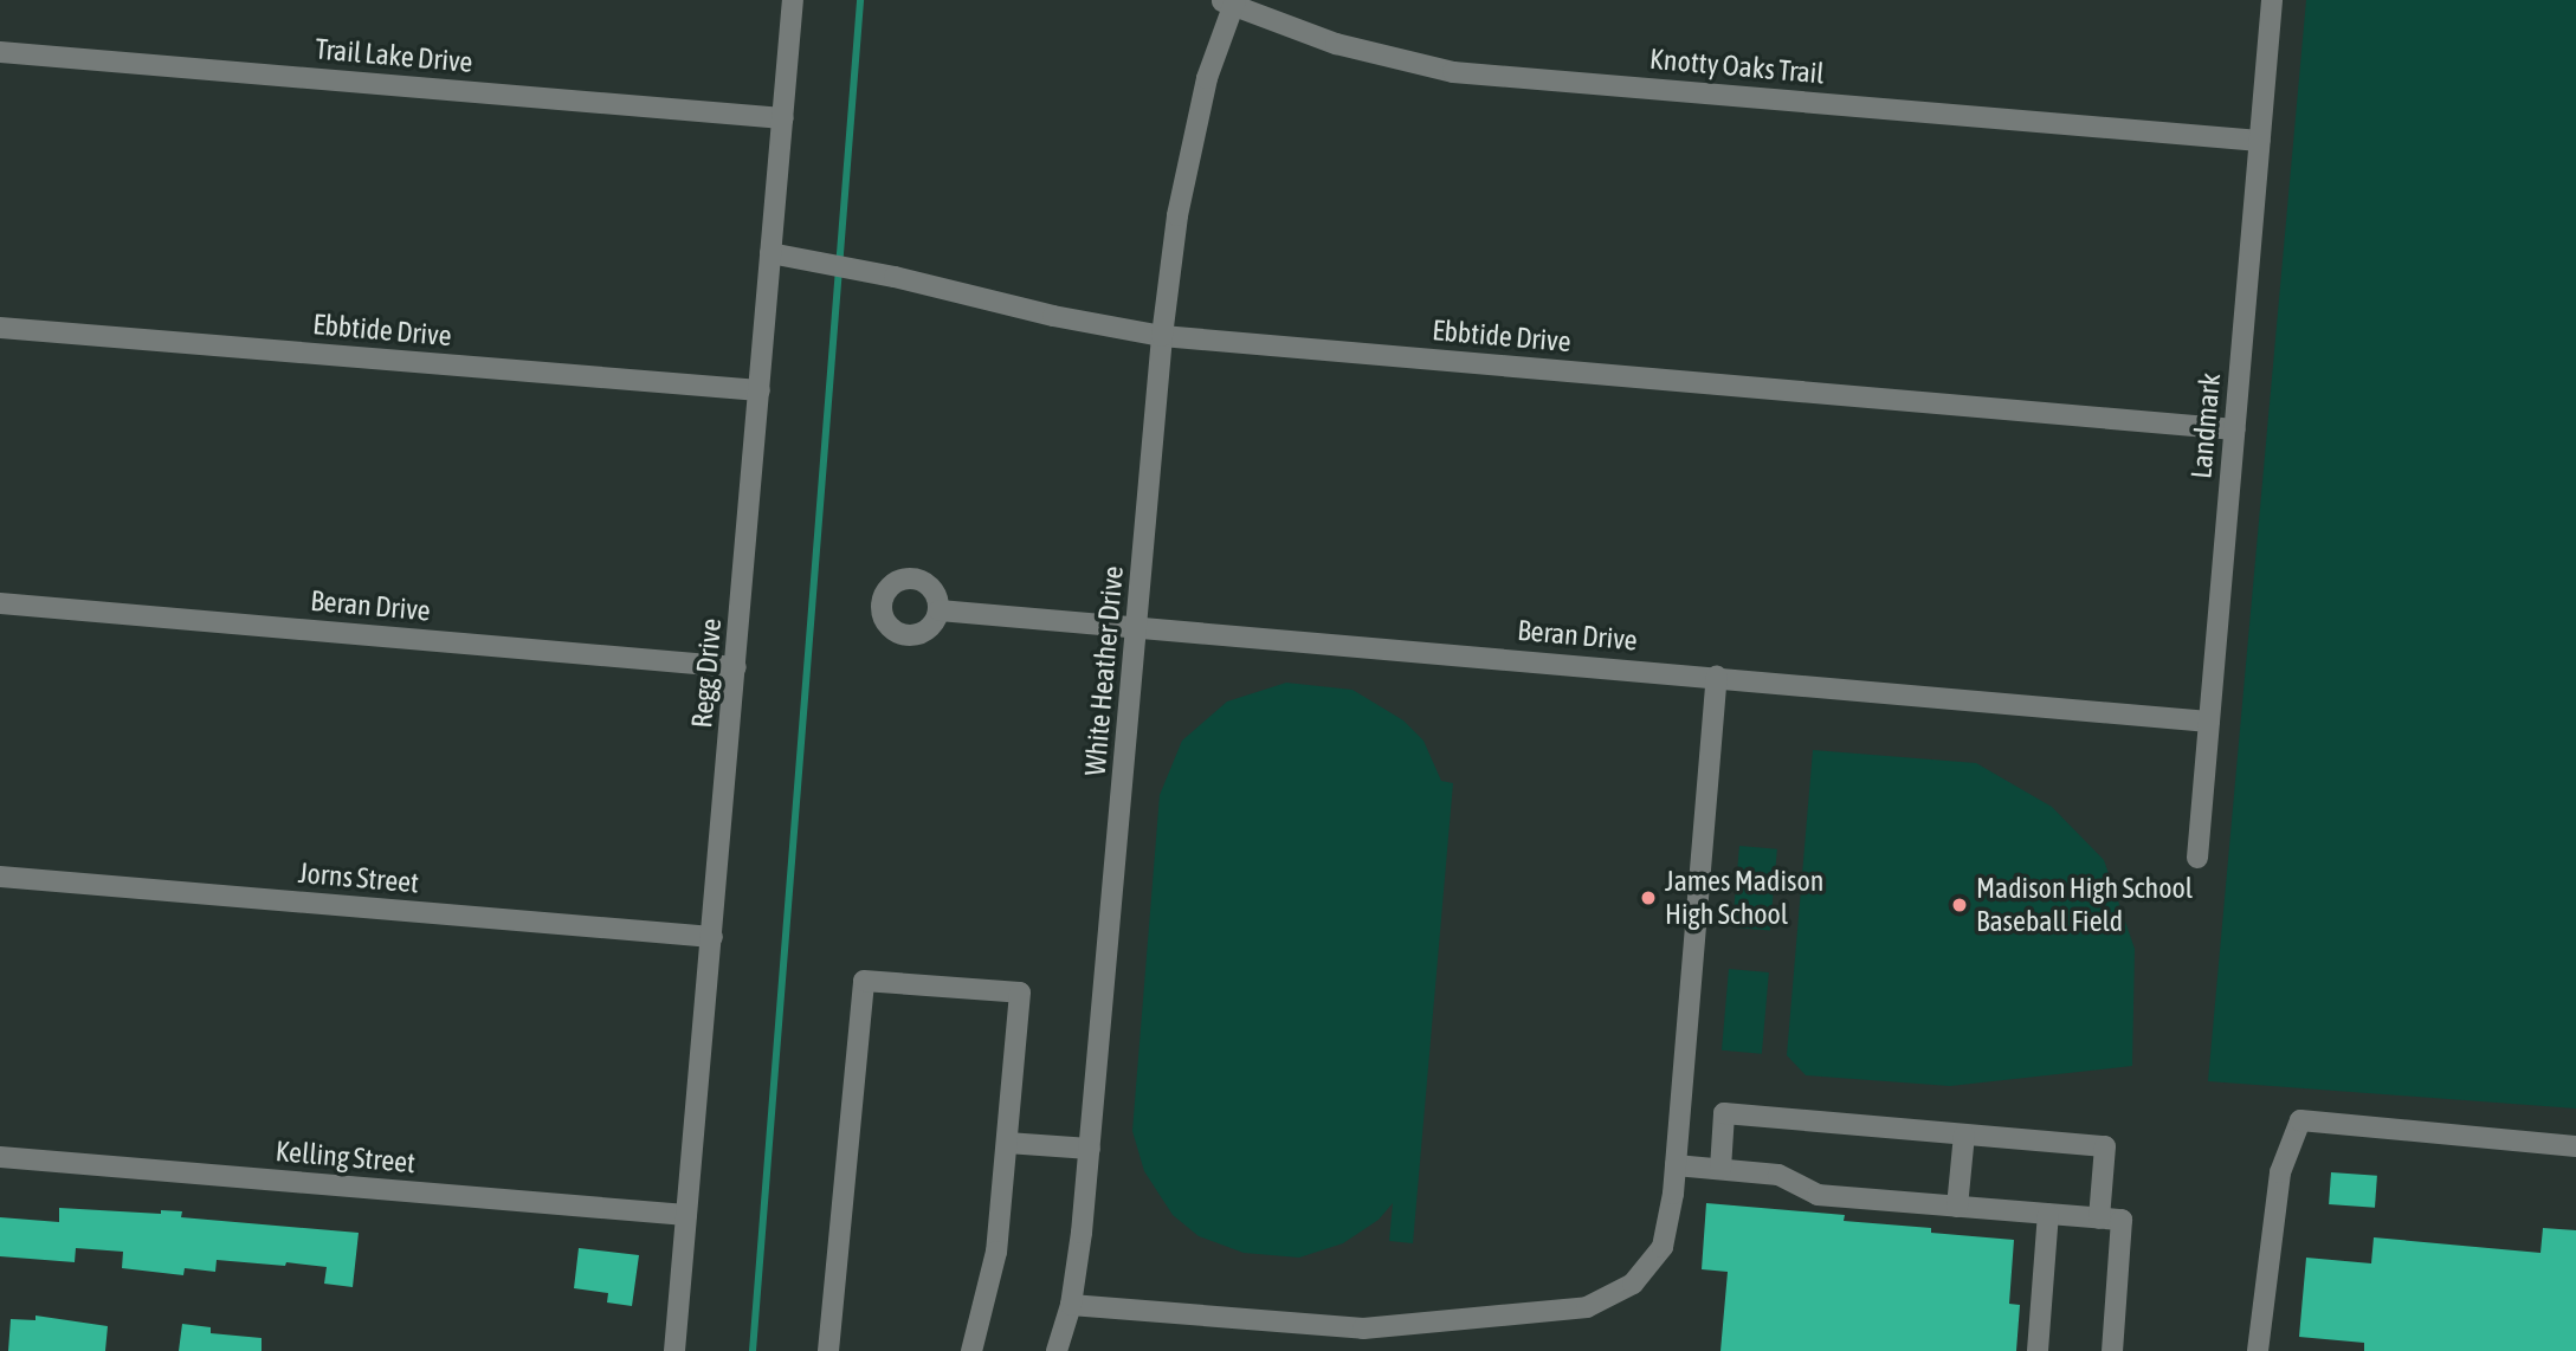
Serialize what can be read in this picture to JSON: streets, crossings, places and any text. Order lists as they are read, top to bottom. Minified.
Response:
{"streets":{"street":["Trail Lake Drive","Knotty Oaks Trail","Ebbtide Drive","Landmark","Beran Drive","White Heather Drive","Regg Drive","Jorns Street","Kelling Street"]},"crossings":[["Trail Lake Drive","Regg Drive"],["Knotty Oaks Trail","Landmark"],["Knotty Oaks Trail","White Heather Drive"],["Ebbtide Drive","Landmark"],["Ebbtide Drive","White Heather Drive"],["Ebbtide Drive","Regg Drive"],["Landmark","Beran Drive"],["Beran Drive","White Heather Drive"],["Beran Drive","Regg Drive"],["Regg Drive","Jorns Street"],["Regg Drive","Kelling Street"]],"places":["James Madison High School","Madison High School Baseball Field"]}
